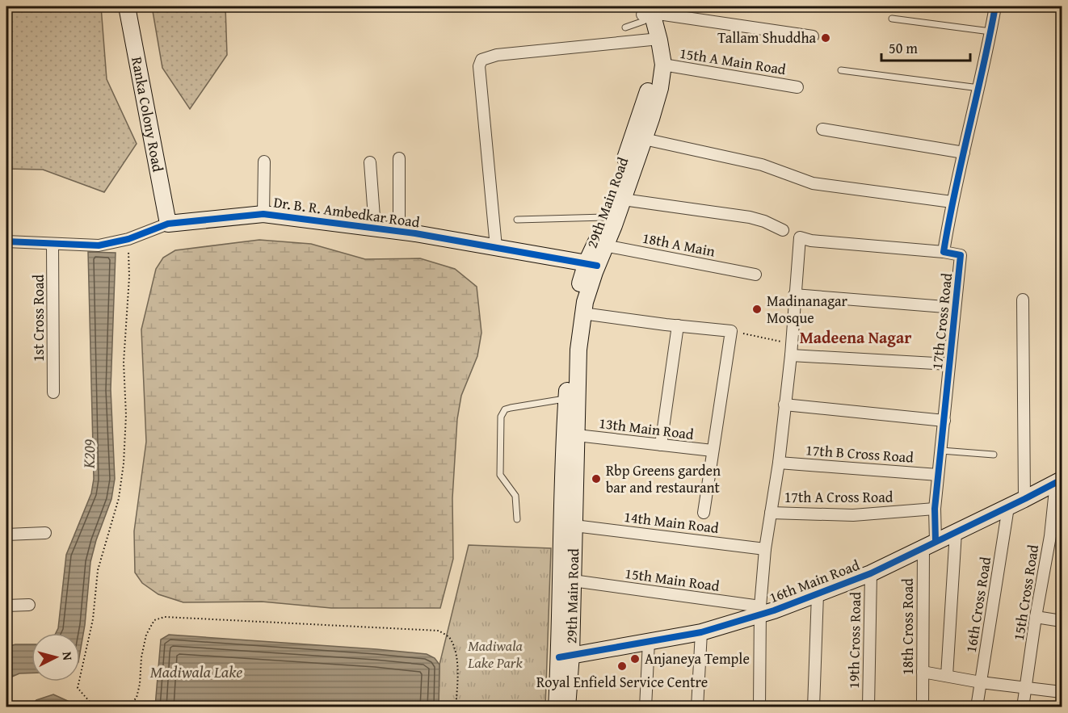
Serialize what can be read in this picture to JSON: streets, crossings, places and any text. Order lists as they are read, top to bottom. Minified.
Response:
{"streets":{"main road":["Ranka Colony Road","29th Main Road","Dr. B. R. Ambedkar Road","16th Main Road"],"street":["15th A Main Road","18th A Main","1st Cross Road","17th Cross Road","13th Main Road","17th B Cross Road","17th A Cross Road","14th Main Road","15th Main Road","15th Cross Road","16th Cross Road","18th Cross Road","19th Cross Road"]},"crossings":[["15th A Main Road","29th Main Road"],["Ranka Colony Road","Dr. B. R. Ambedkar Road"],["29th Main Road","Dr. B. R. Ambedkar Road"],["29th Main Road","18th A Main"],["29th Main Road","13th Main Road"],["29th Main Road","14th Main Road"],["29th Main Road","15th Main Road"],["29th Main Road","16th Main Road"],["Dr. B. R. Ambedkar Road","1st Cross Road"],["17th Cross Road","17th B Cross Road"],["17th Cross Road","17th A Cross Road"],["17th Cross Road","16th Main Road"],["17th Cross Road","18th Cross Road"],["15th Main Road","16th Main Road"],["16th Main Road","15th Cross Road"],["16th Main Road","16th Cross Road"],["16th Main Road","18th Cross Road"],["16th Main Road","19th Cross Road"]],"districts":["Madeena Nagar"],"water":["K209","Madiwala Lake"],"parks":["Madiwala Lake Park"],"places":["Tallam Shuddha","Madinanagar Mosque","Rbp Greens garden bar and restaurant","Anjaneya Temple","Royal Enfield Service Centre"],"scale_bar":"50 m","north":"right"}
